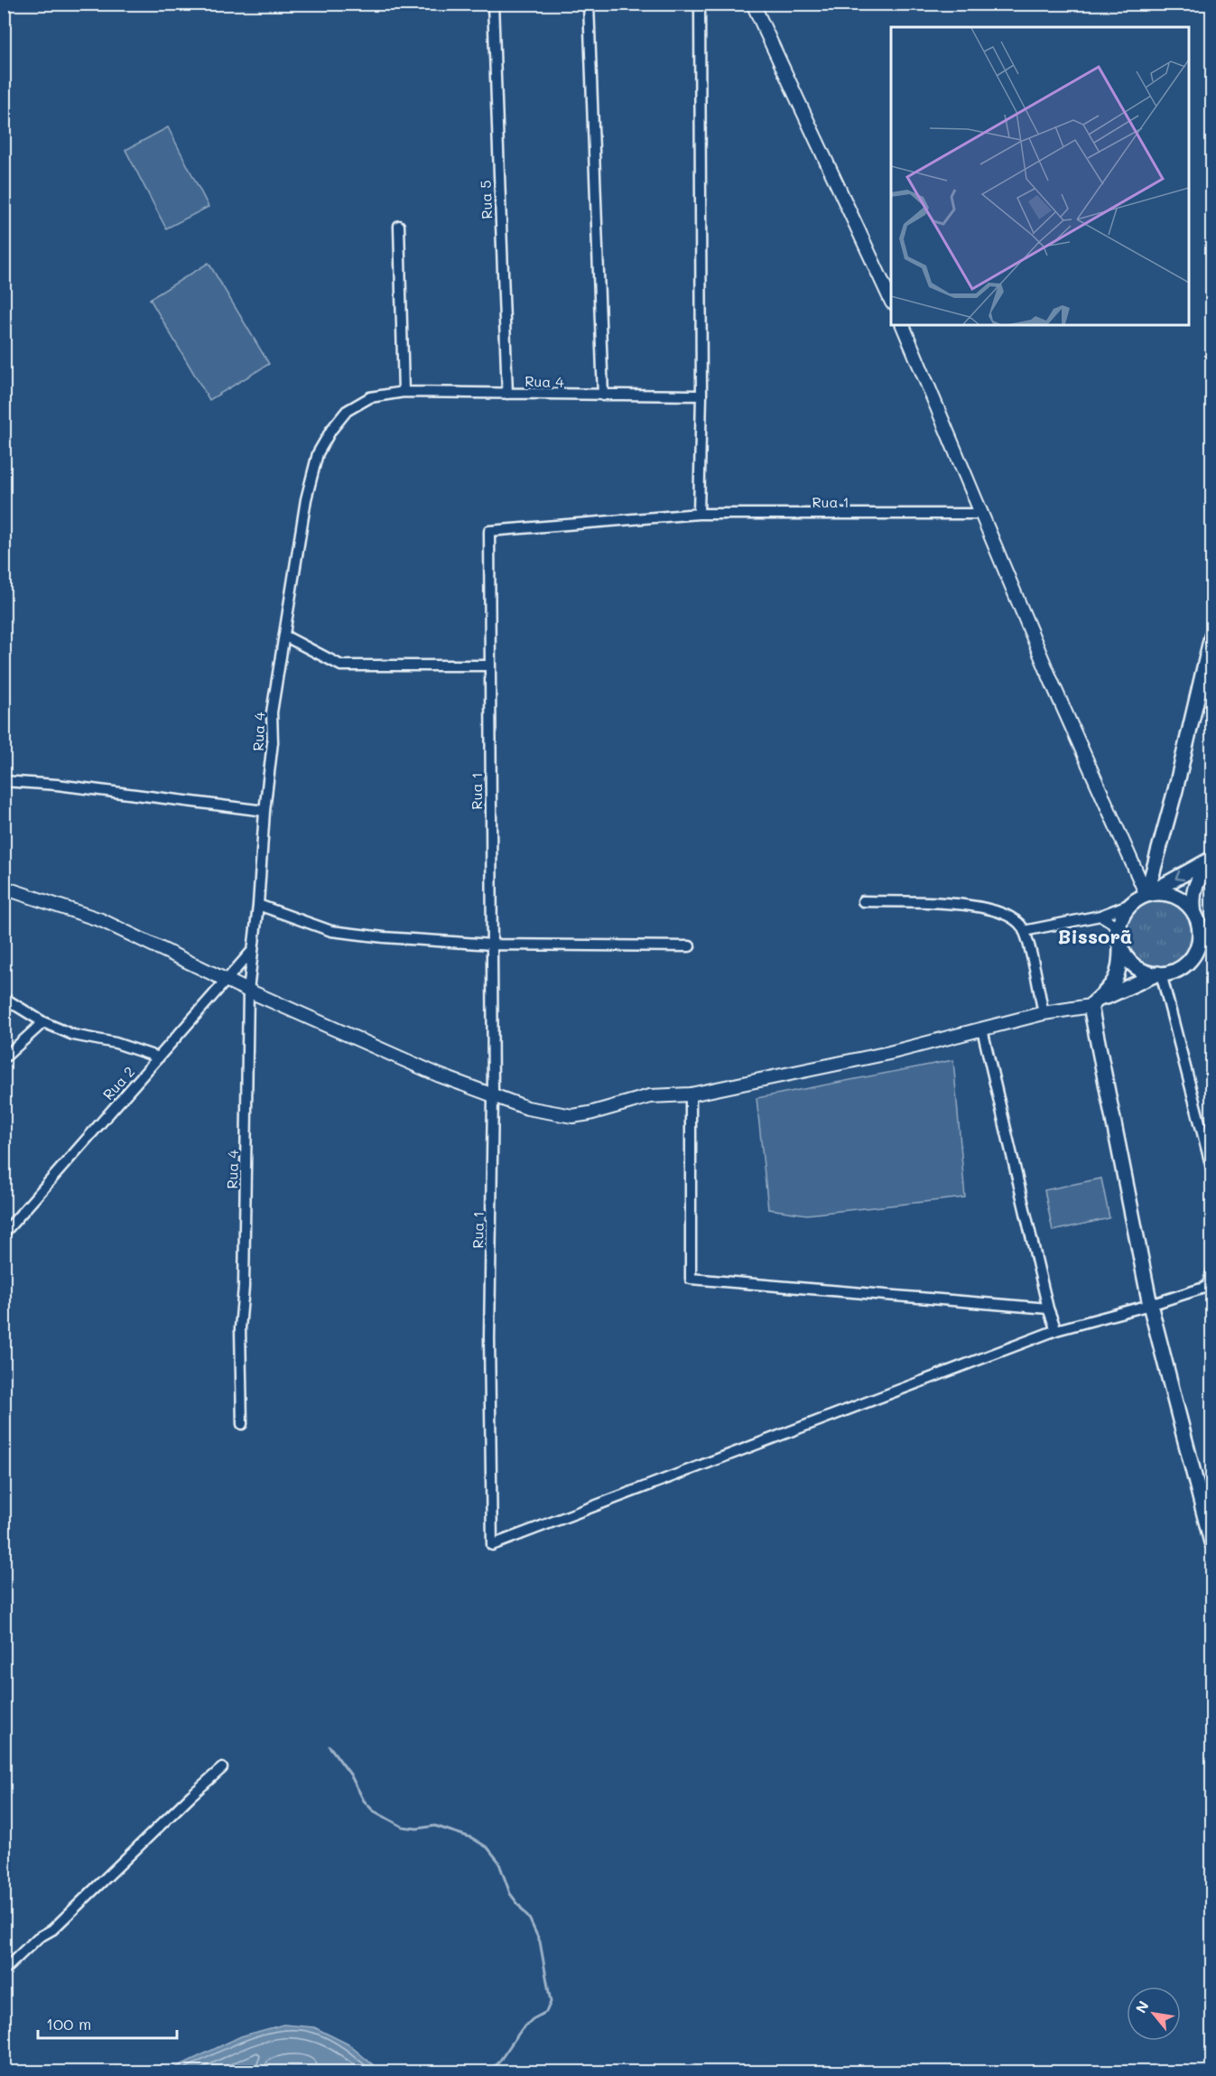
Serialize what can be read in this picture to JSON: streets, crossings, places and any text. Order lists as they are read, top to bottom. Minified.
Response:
{"streets":{"street":["Rua 5","Rua 4","Rua 1","Rua 2"]},"crossings":[["Rua 5","Rua 4"],["Rua 4","Rua 2"]],"districts":["Bissorã"],"scale_bar":"100 m","north":"top left"}
